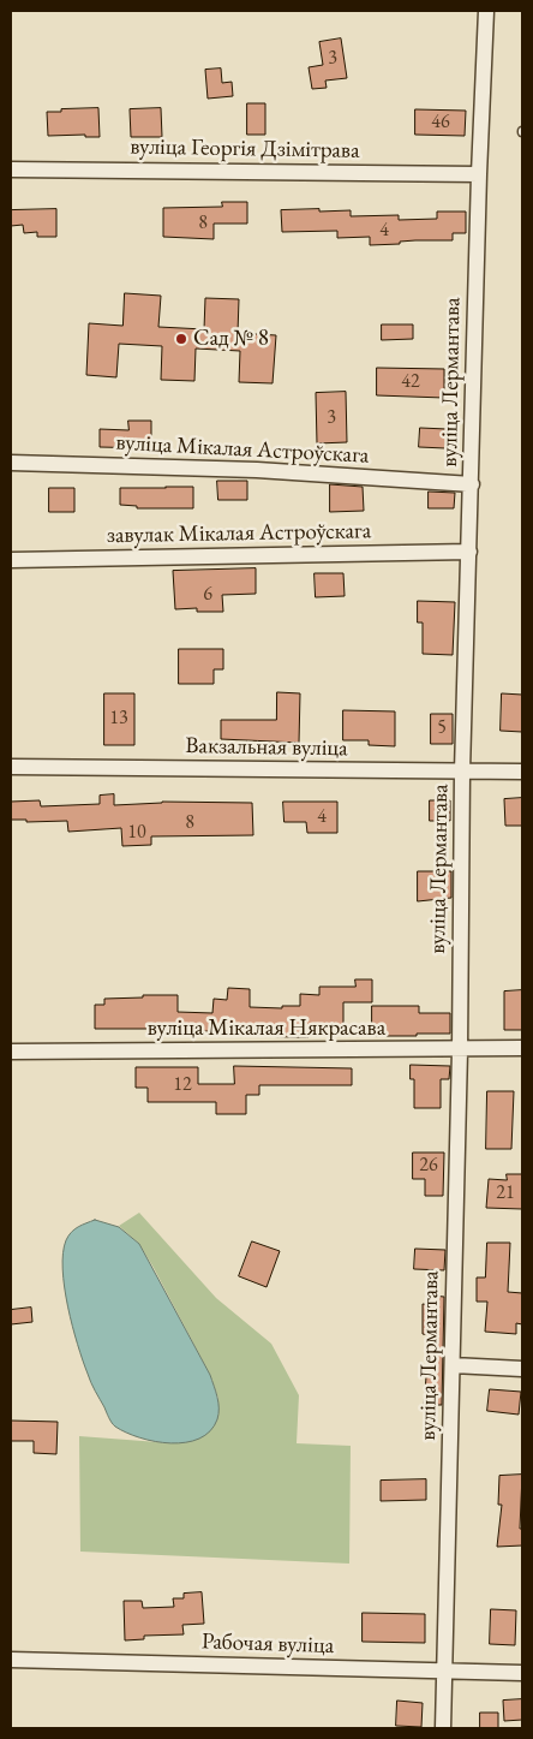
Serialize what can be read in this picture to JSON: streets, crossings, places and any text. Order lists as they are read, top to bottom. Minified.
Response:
{"streets":{"street":["вуліца Георгія Дзімітрава","вуліца Лермантава","вуліца Мікалая Астроўскага","завулак Мікалая Астроўскага","Вакзальная вуліца","вуліца Мікалая Някрасава","Рабочая вуліца"]},"crossings":[["вуліца Георгія Дзімітрава","вуліца Лермантава"],["вуліца Лермантава","вуліца Мікалая Астроўскага"],["вуліца Лермантава","завулак Мікалая Астроўскага"],["вуліца Лермантава","Вакзальная вуліца"],["вуліца Лермантава","вуліца Мікалая Някрасава"],["вуліца Лермантава","Рабочая вуліца"]],"places":["Сад № 8"],"house_numbers":["3","46","8","4","42","3","6","13","5","4","8","10","12","26","21"]}
